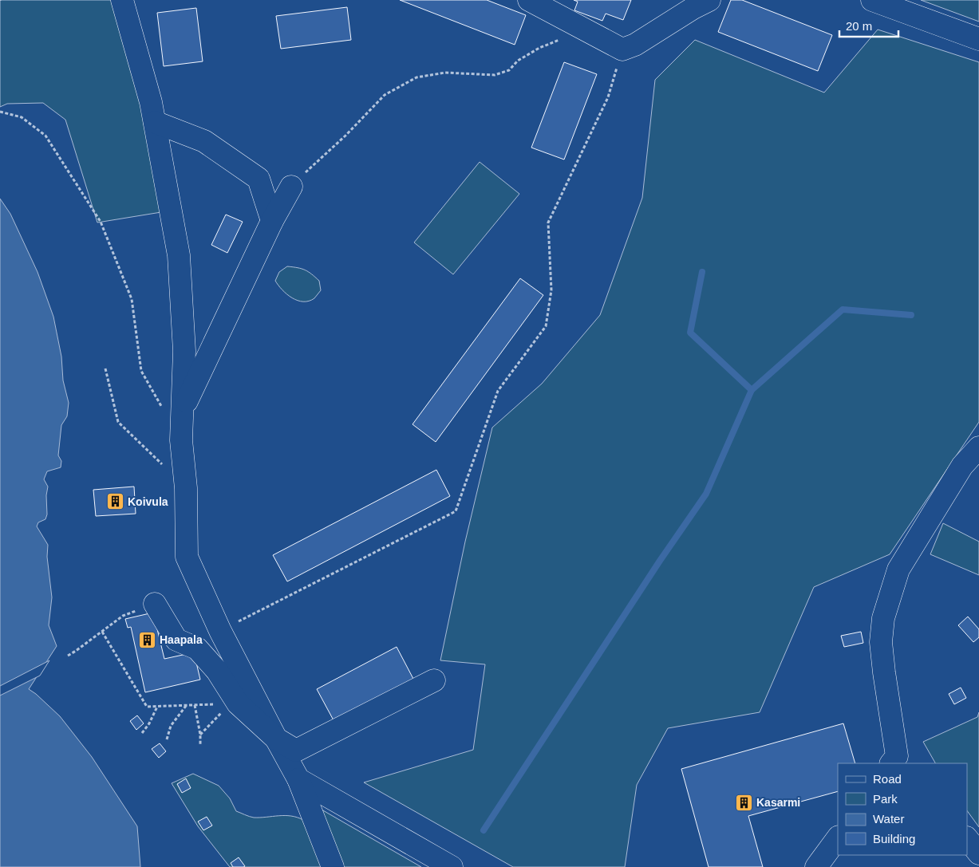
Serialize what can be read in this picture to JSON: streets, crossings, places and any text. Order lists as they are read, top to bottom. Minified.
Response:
{"places":{"building":["Koivula","Haapala","Kasarmi"]},"legend":["Road","Park","Water","Building"],"scale_bar":"20 m"}
